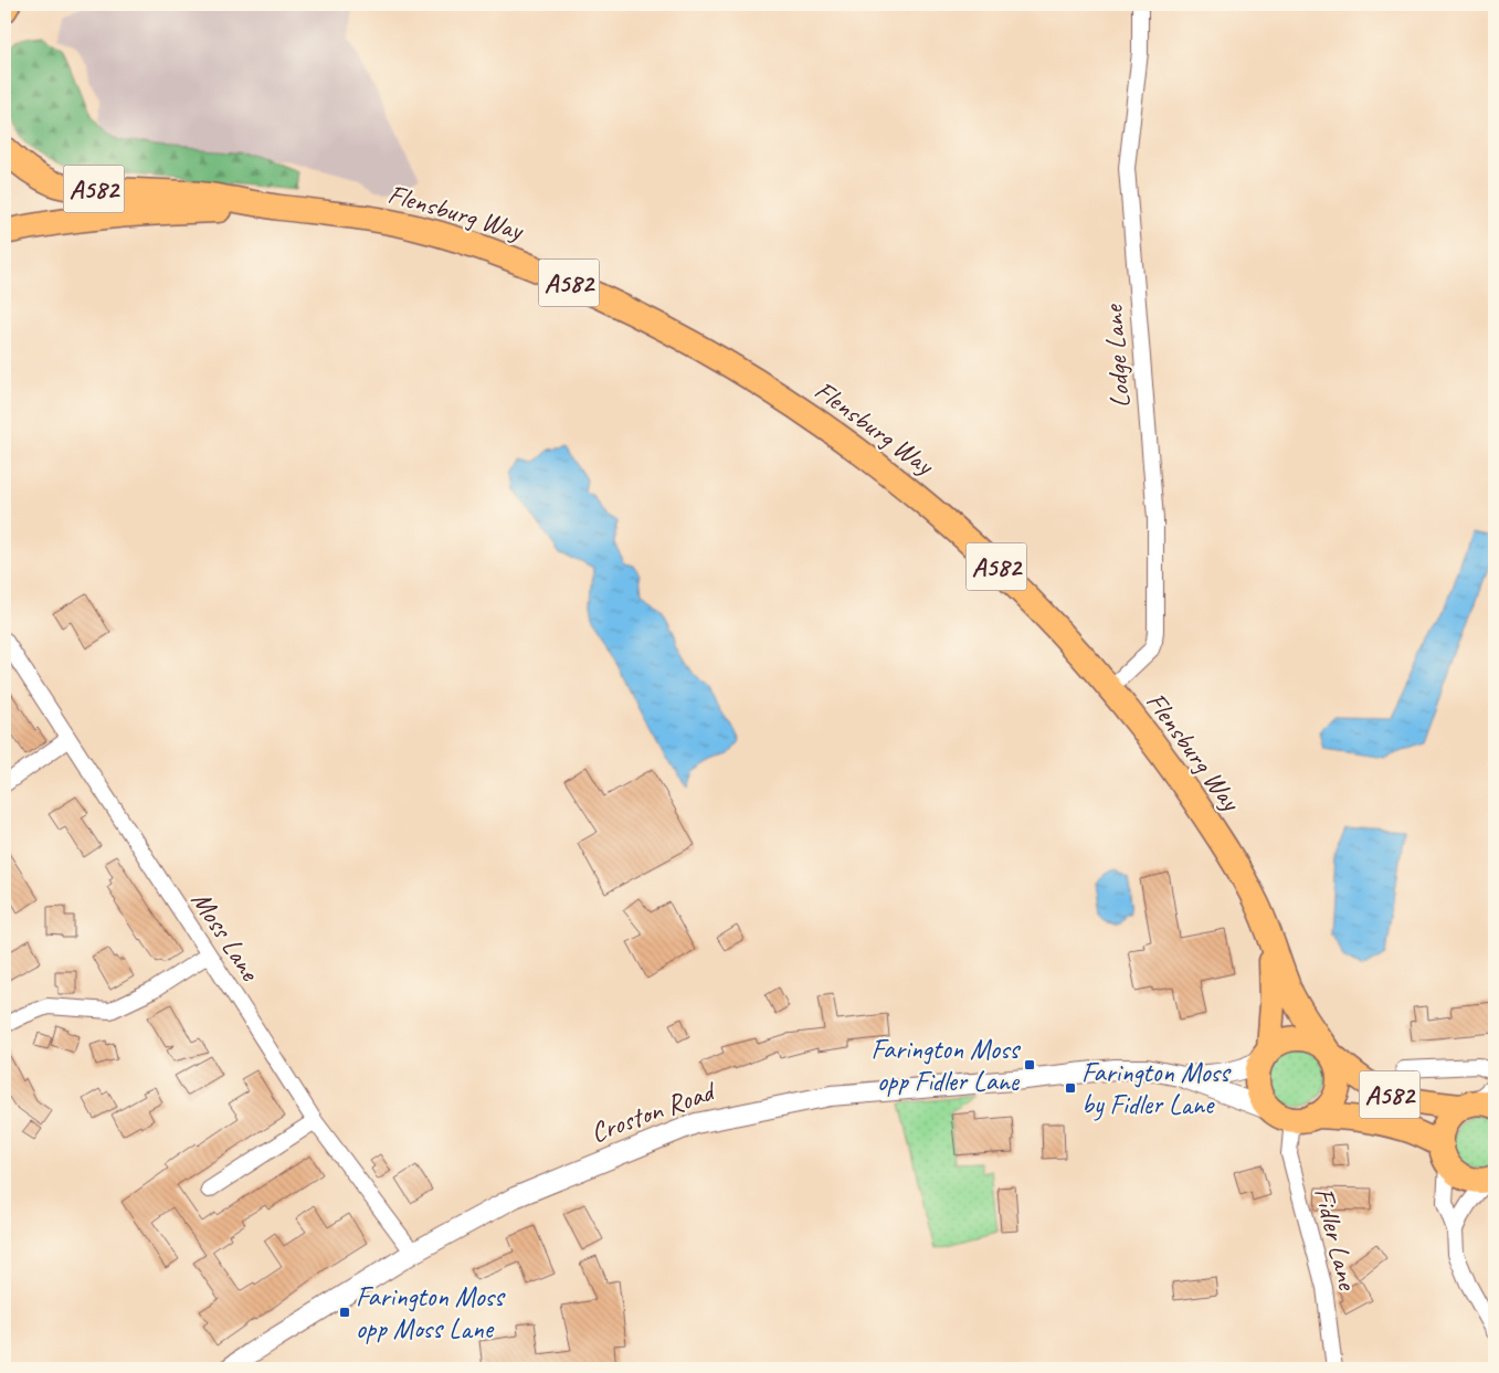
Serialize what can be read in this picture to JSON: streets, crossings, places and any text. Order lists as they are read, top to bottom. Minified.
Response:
{"streets":{"highway":["A582","Flensburg Way","Croston Road"],"street":["Lodge Lane","Moss Lane","Fidler Lane"]},"crossings":[["A582","Flensburg Way"],["A582","Croston Road"],["A582","Fidler Lane"],["Flensburg Way","Lodge Lane"],["Flensburg Way","Croston Road"],["Flensburg Way","Fidler Lane"],["Moss Lane","Croston Road"],["Croston Road","Fidler Lane"]],"places":{"transit":["Farington Moss opp Fidler Lane","Farington Moss by Fidler Lane","Farington Moss opp Moss Lane"]}}
